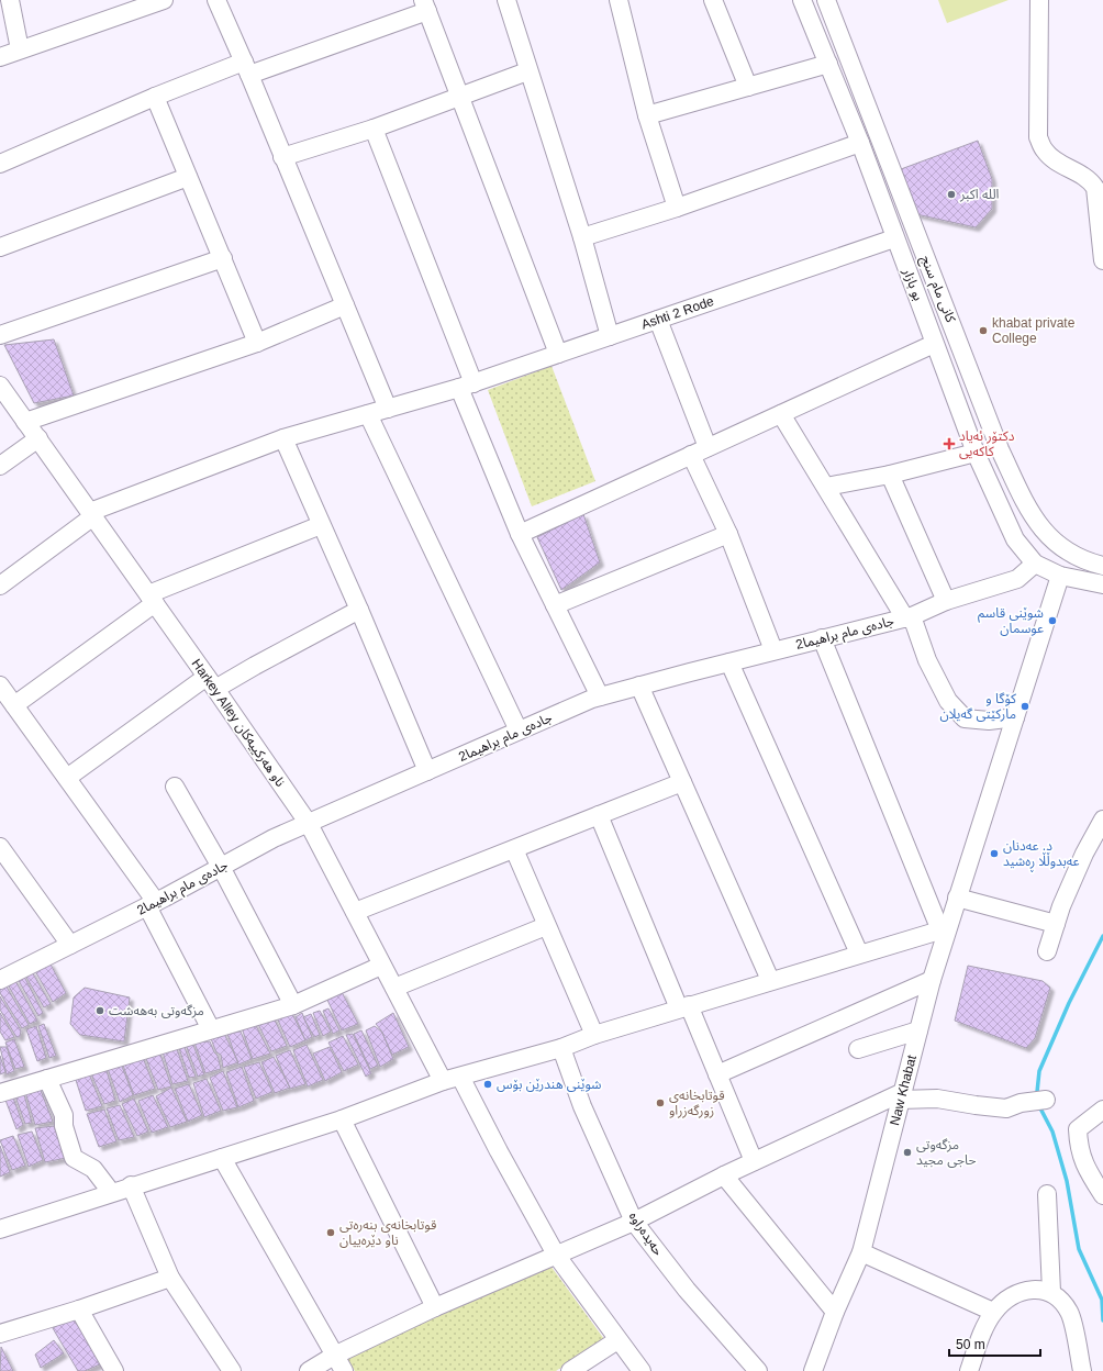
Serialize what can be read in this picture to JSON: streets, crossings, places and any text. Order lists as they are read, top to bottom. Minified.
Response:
{"streets":{"street":["بو بازار","کانی مام سنج","Ashti 2 Rode","جادەی مام براهیما2","Harkey Alley ناو هەركييەكان","Naw Khabat","حەیدەراوە"]},"crossings":[["بو بازار","Ashti 2 Rode"],["بو بازار","جادەی مام براهیما2"],["Ashti 2 Rode","Harkey Alley ناو هەركييەكان"],["جادەی مام براهیما2","Harkey Alley ناو هەركييەكان"]],"places":{"other":["اللە اكبر","khabat private College","شوێنی قاسم عوسمان","کۆگا و مارکێتی گەیلان","د. عەدنان عەبدوڵڵا ڕەشید","مزگەوتی بەهەشت","شوێنی هندرێن بۆس","قوتابخانەی زورگەزراو","مزگەوتى حاجى مجيد","قوتابخانەى بنەرەتى ناو دێرەييان"],"health":["دکتۆر ئەیاد کاکەیی"]},"scale_bar":"50 m"}
